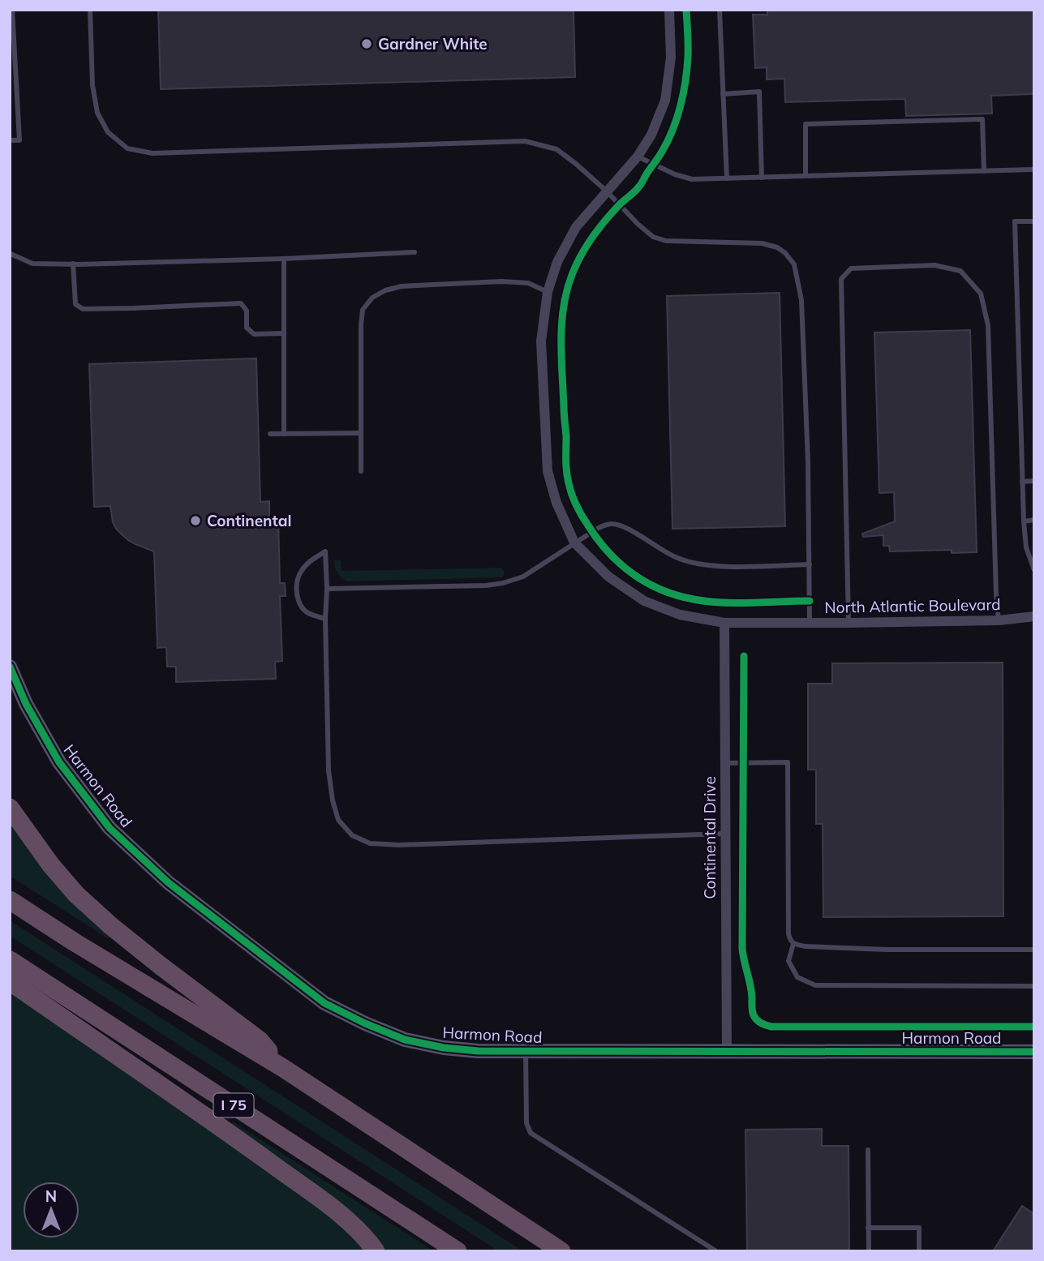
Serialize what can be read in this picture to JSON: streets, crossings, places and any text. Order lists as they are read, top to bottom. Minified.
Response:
{"streets":{"highway":["I 75"],"street":["North Atlantic Boulevard","Harmon Road","Continental Drive"]},"crossings":[["North Atlantic Boulevard","Continental Drive"],["Harmon Road","Continental Drive"]],"places":["Gardner White","Continental"],"north":"top"}
